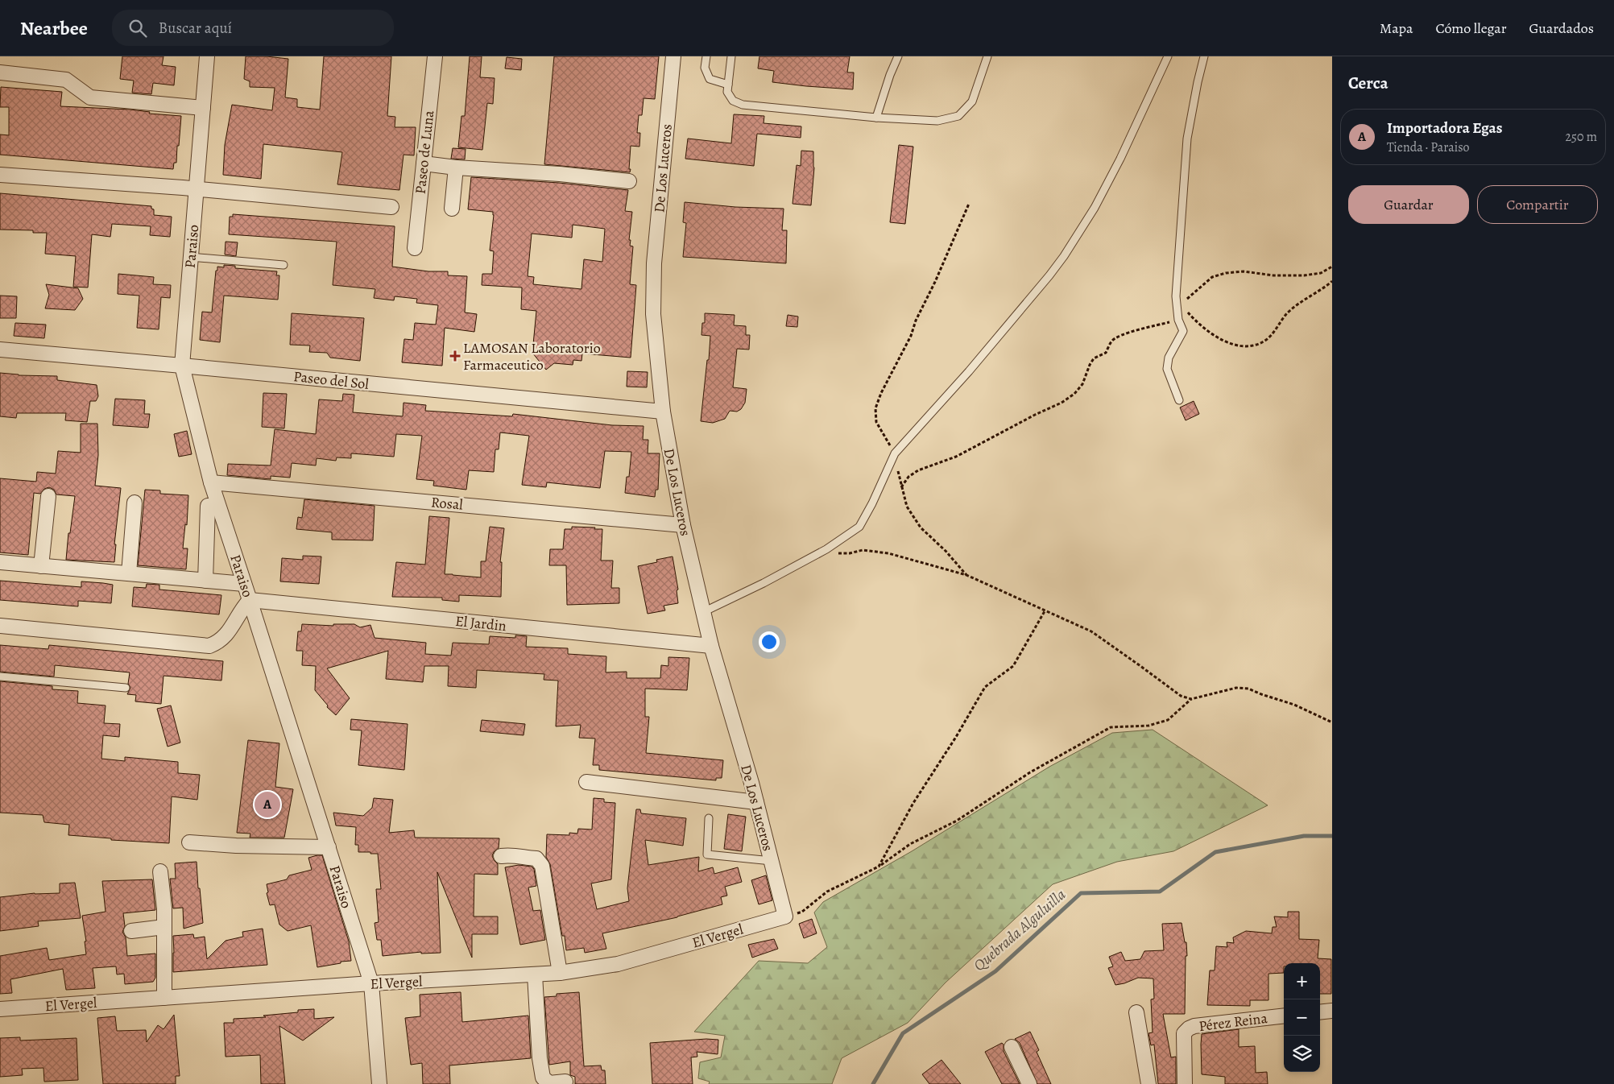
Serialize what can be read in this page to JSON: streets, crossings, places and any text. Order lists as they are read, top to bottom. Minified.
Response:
{"streets":{"street":["Paseo de Luna","De Los Luceros","Paraiso","Paseo del Sol","Rosal","El Jardin","El Vergel","Pérez Reina"]},"crossings":[["De Los Luceros","Paseo del Sol"],["De Los Luceros","Rosal"],["De Los Luceros","El Jardin"],["De Los Luceros","El Vergel"],["Paraiso","Paseo del Sol"],["Paraiso","Rosal"],["Paraiso","El Jardin"],["Paraiso","El Vergel"]],"water":["Quebrada Alguluilla"],"places":{"health":["LAMOSAN Laboratorio Farmaceutico"]},"page":{"header":"Nearbee","search":"Buscar aquí","nav":["Mapa","Cómo llegar","Guardados"],"heading":"Cerca","list":[{"mark":"A","name":"Importadora Egas","note":"Tienda · Paraiso","value":"250 m"}],"buttons":["Guardar","Compartir"],"pins":"A","map_buttons":["+","−"]}}
